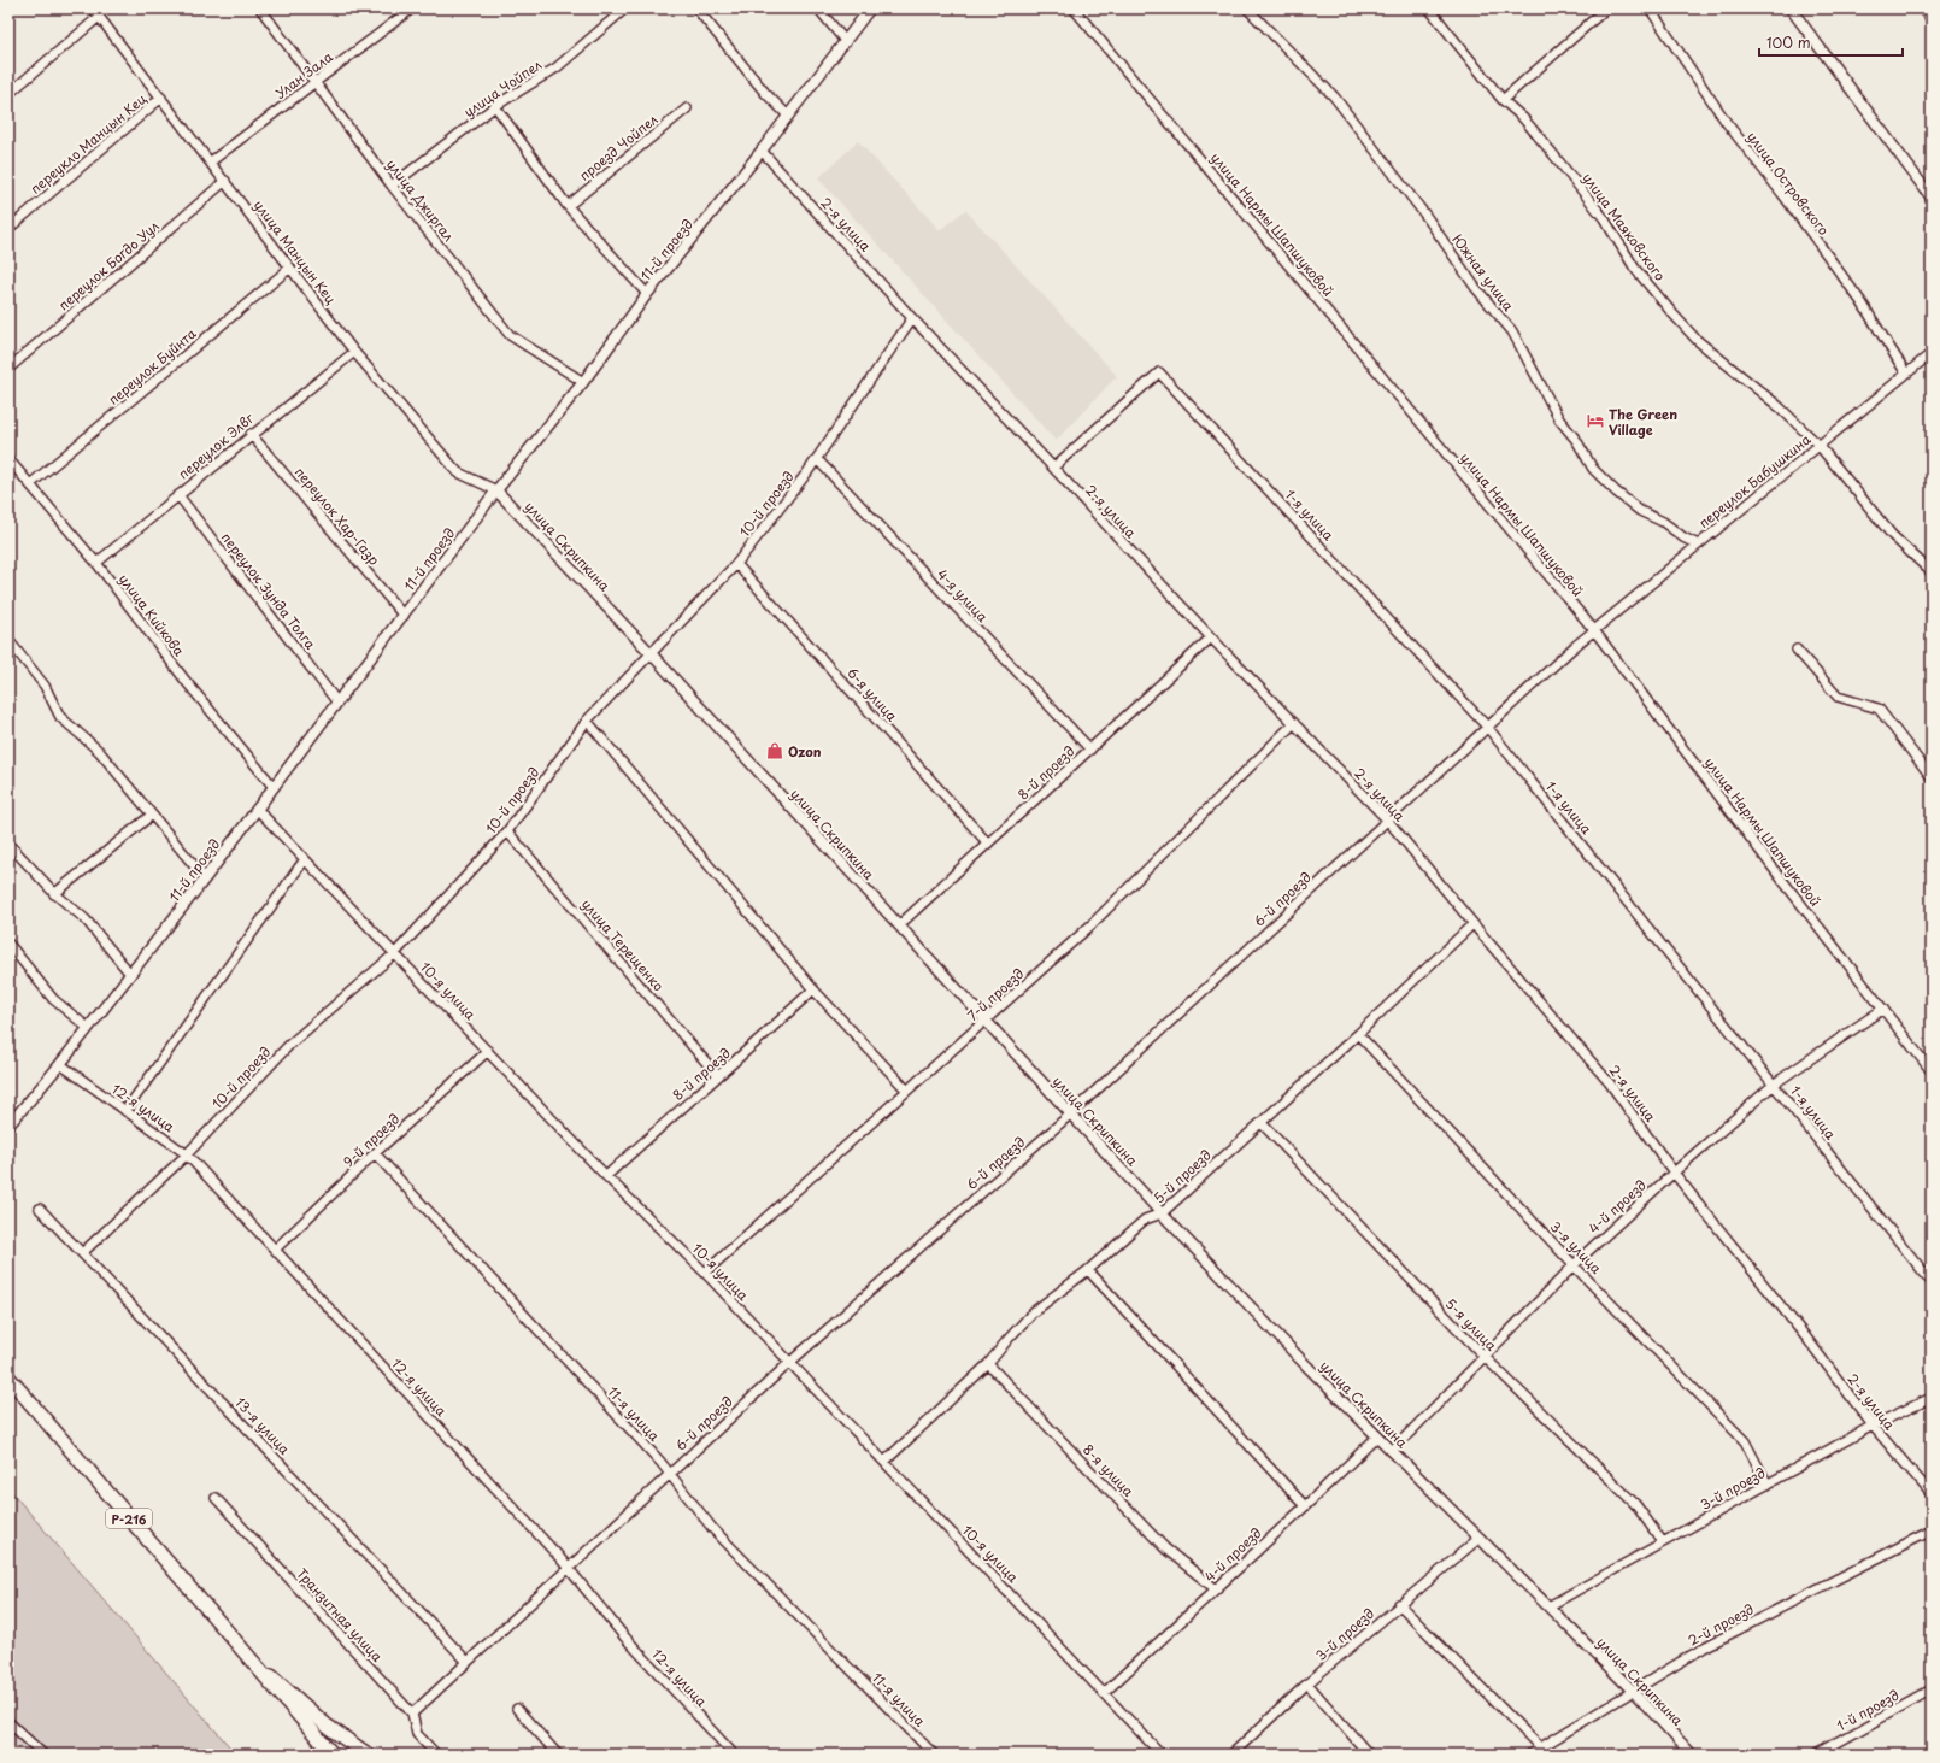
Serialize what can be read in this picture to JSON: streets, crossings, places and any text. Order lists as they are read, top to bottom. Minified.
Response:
{"streets":{"main road":["Р-216"],"street":["Улан Зала","улица Чойпел","переукло Манцын Кец","проезд Чойпел","улица Островского","улица Джиргал","2-я улица","улица Нармы Шапшуковой","улица Маяковского","11-й проезд","улица Манцын Кец","переулок Богдо Уул","Южная улица","переулок Буйнта","переулок Элвг","переулок Бабушкина","10-й проезд","1-я улица","переулок Хар-Газр","улица Скрипкина","переулок Зунда Толга","4-я улица","улица Кийкова","6-я улица","8-й проезд","6-й проезд","улица Терещенко","10-я улица","7-й проезд","12-я улица","9-й проезд","5-й проезд","4-й проезд","3-я улица","5-я улица","11-я улица","13-я улица","8-я улица","3-й проезд","Транзитная улица","2-й проезд","1-й проезд"]},"crossings":[["Улан Зала","улица Джиргал"],["Улан Зала","улица Манцын Кец"],["улица Чойпел","улица Джиргал"],["переукло Манцын Кец","улица Манцын Кец"],["улица Островского","переулок Бабушкина"],["улица Джиргал","11-й проезд"],["2-я улица","11-й проезд"],["2-я улица","10-й проезд"],["2-я улица","1-я улица"],["2-я улица","8-й проезд"],["2-я улица","6-й проезд"],["2-я улица","7-й проезд"],["2-я улица","5-й проезд"],["2-я улица","4-й проезд"],["2-я улица","3-й проезд"],["улица Нармы Шапшуковой","переулок Бабушкина"],["улица Нармы Шапшуковой","6-й проезд"],["улица Нармы Шапшуковой","4-й проезд"],["улица Маяковского","переулок Бабушкина"],["11-й проезд","улица Манцын Кец"],["11-й проезд","переулок Хар-Газр"],["11-й проезд","улица Скрипкина"],["11-й проезд","переулок Зунда Толга"],["11-й проезд","улица Кийкова"],["11-й проезд","10-я улица"],["11-й проезд","12-я улица"],["улица Манцын Кец","переулок Богдо Уул"],["улица Манцын Кец","переулок Буйнта"],["улица Манцын Кец","переулок Элвг"],["улица Манцын Кец","улица Скрипкина"],["Южная улица","переулок Бабушкина"],["переулок Буйнта","улица Кийкова"],["переулок Элвг","переулок Хар-Газр"],["переулок Элвг","переулок Зунда Толга"],["переулок Элвг","улица Кийкова"],["переулок Бабушкина","6-й проезд"],["10-й проезд","улица Скрипкина"],["10-й проезд","4-я улица"],["10-й проезд","6-я улица"],["10-й проезд","улица Терещенко"],["10-й проезд","10-я улица"],["10-й проезд","12-я улица"],["10-й проезд","13-я улица"],["1-я улица","6-й проезд"],["1-я улица","4-й проезд"],["улица Скрипкина","8-й проезд"],["улица Скрипкина","6-й проезд"],["улица Скрипкина","7-й проезд"],["улица Скрипкина","5-й проезд"],["улица Скрипкина","4-й проезд"],["улица Скрипкина","3-й проезд"],["улица Скрипкина","2-й проезд"],["4-я улица","8-й проезд"],["6-я улица","8-й проезд"],["8-й проезд","улица Терещенко"],["8-й проезд","10-я улица"],["6-й проезд","10-я улица"],["6-й проезд","12-я улица"],["6-й проезд","11-я улица"],["6-й проезд","13-я улица"],["6-й проезд","Транзитная улица"],["10-я улица","7-й проезд"],["10-я улица","9-й проезд"],["10-я улица","5-й проезд"],["10-я улица","4-й проезд"],["12-я улица","9-й проезд"],["9-й проезд","11-я улица"],["5-й проезд","3-я улица"],["5-й проезд","5-я улица"],["5-й проезд","8-я улица"],["4-й проезд","3-я улица"],["4-й проезд","5-я улица"],["4-й проезд","8-я улица"],["3-я улица","3-й проезд"],["5-я улица","3-й проезд"]],"places":{"hotel":["The Green Village"],"shop":["Ozon"]},"scale_bar":"100 m"}
